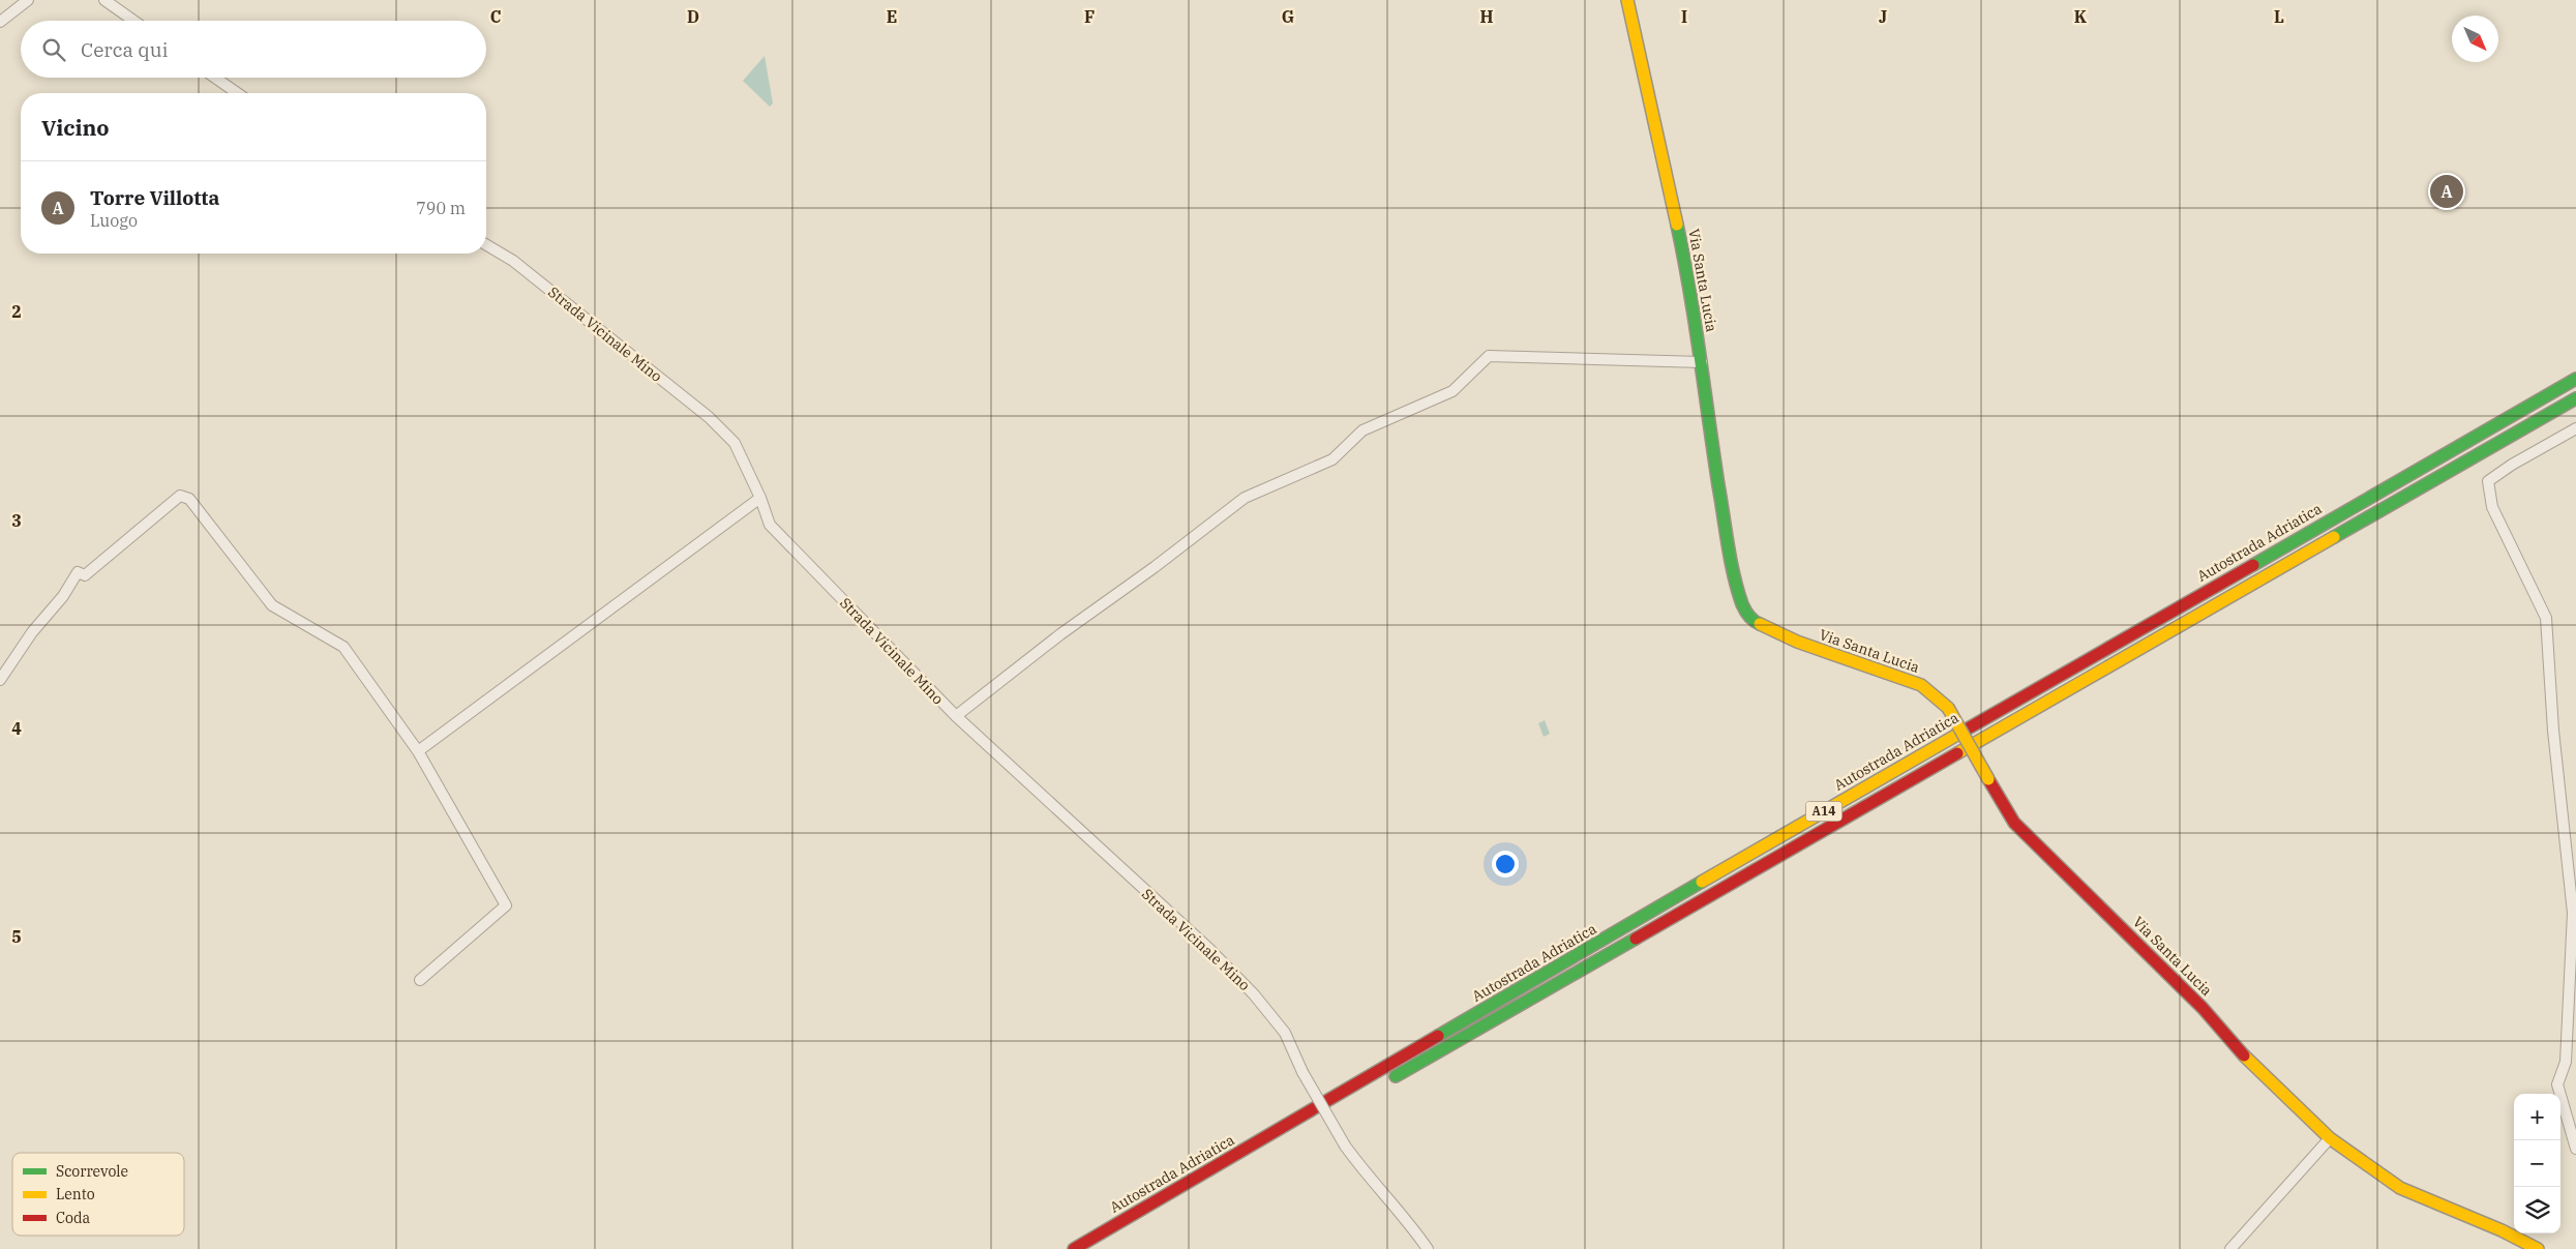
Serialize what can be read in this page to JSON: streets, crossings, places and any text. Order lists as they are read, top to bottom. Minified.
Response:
{"streets":{"main road":["Via Santa Lucia","Autostrada Adriatica","A14"],"street":["Strada Vicinale Mino"]},"legend":["Scorrevole","Lento","Coda"],"north":"bottom right","page":{"search":"Cerca qui","heading":"Vicino","list":[{"mark":"A","name":"Torre Villotta","note":"Luogo","value":"790 m"}],"pins":"A","map_buttons":["+","−"]},"grid":{"columns":["C","D","E","F","G","H","I","J","K","L"],"rows":["2","3","4","5"]}}
